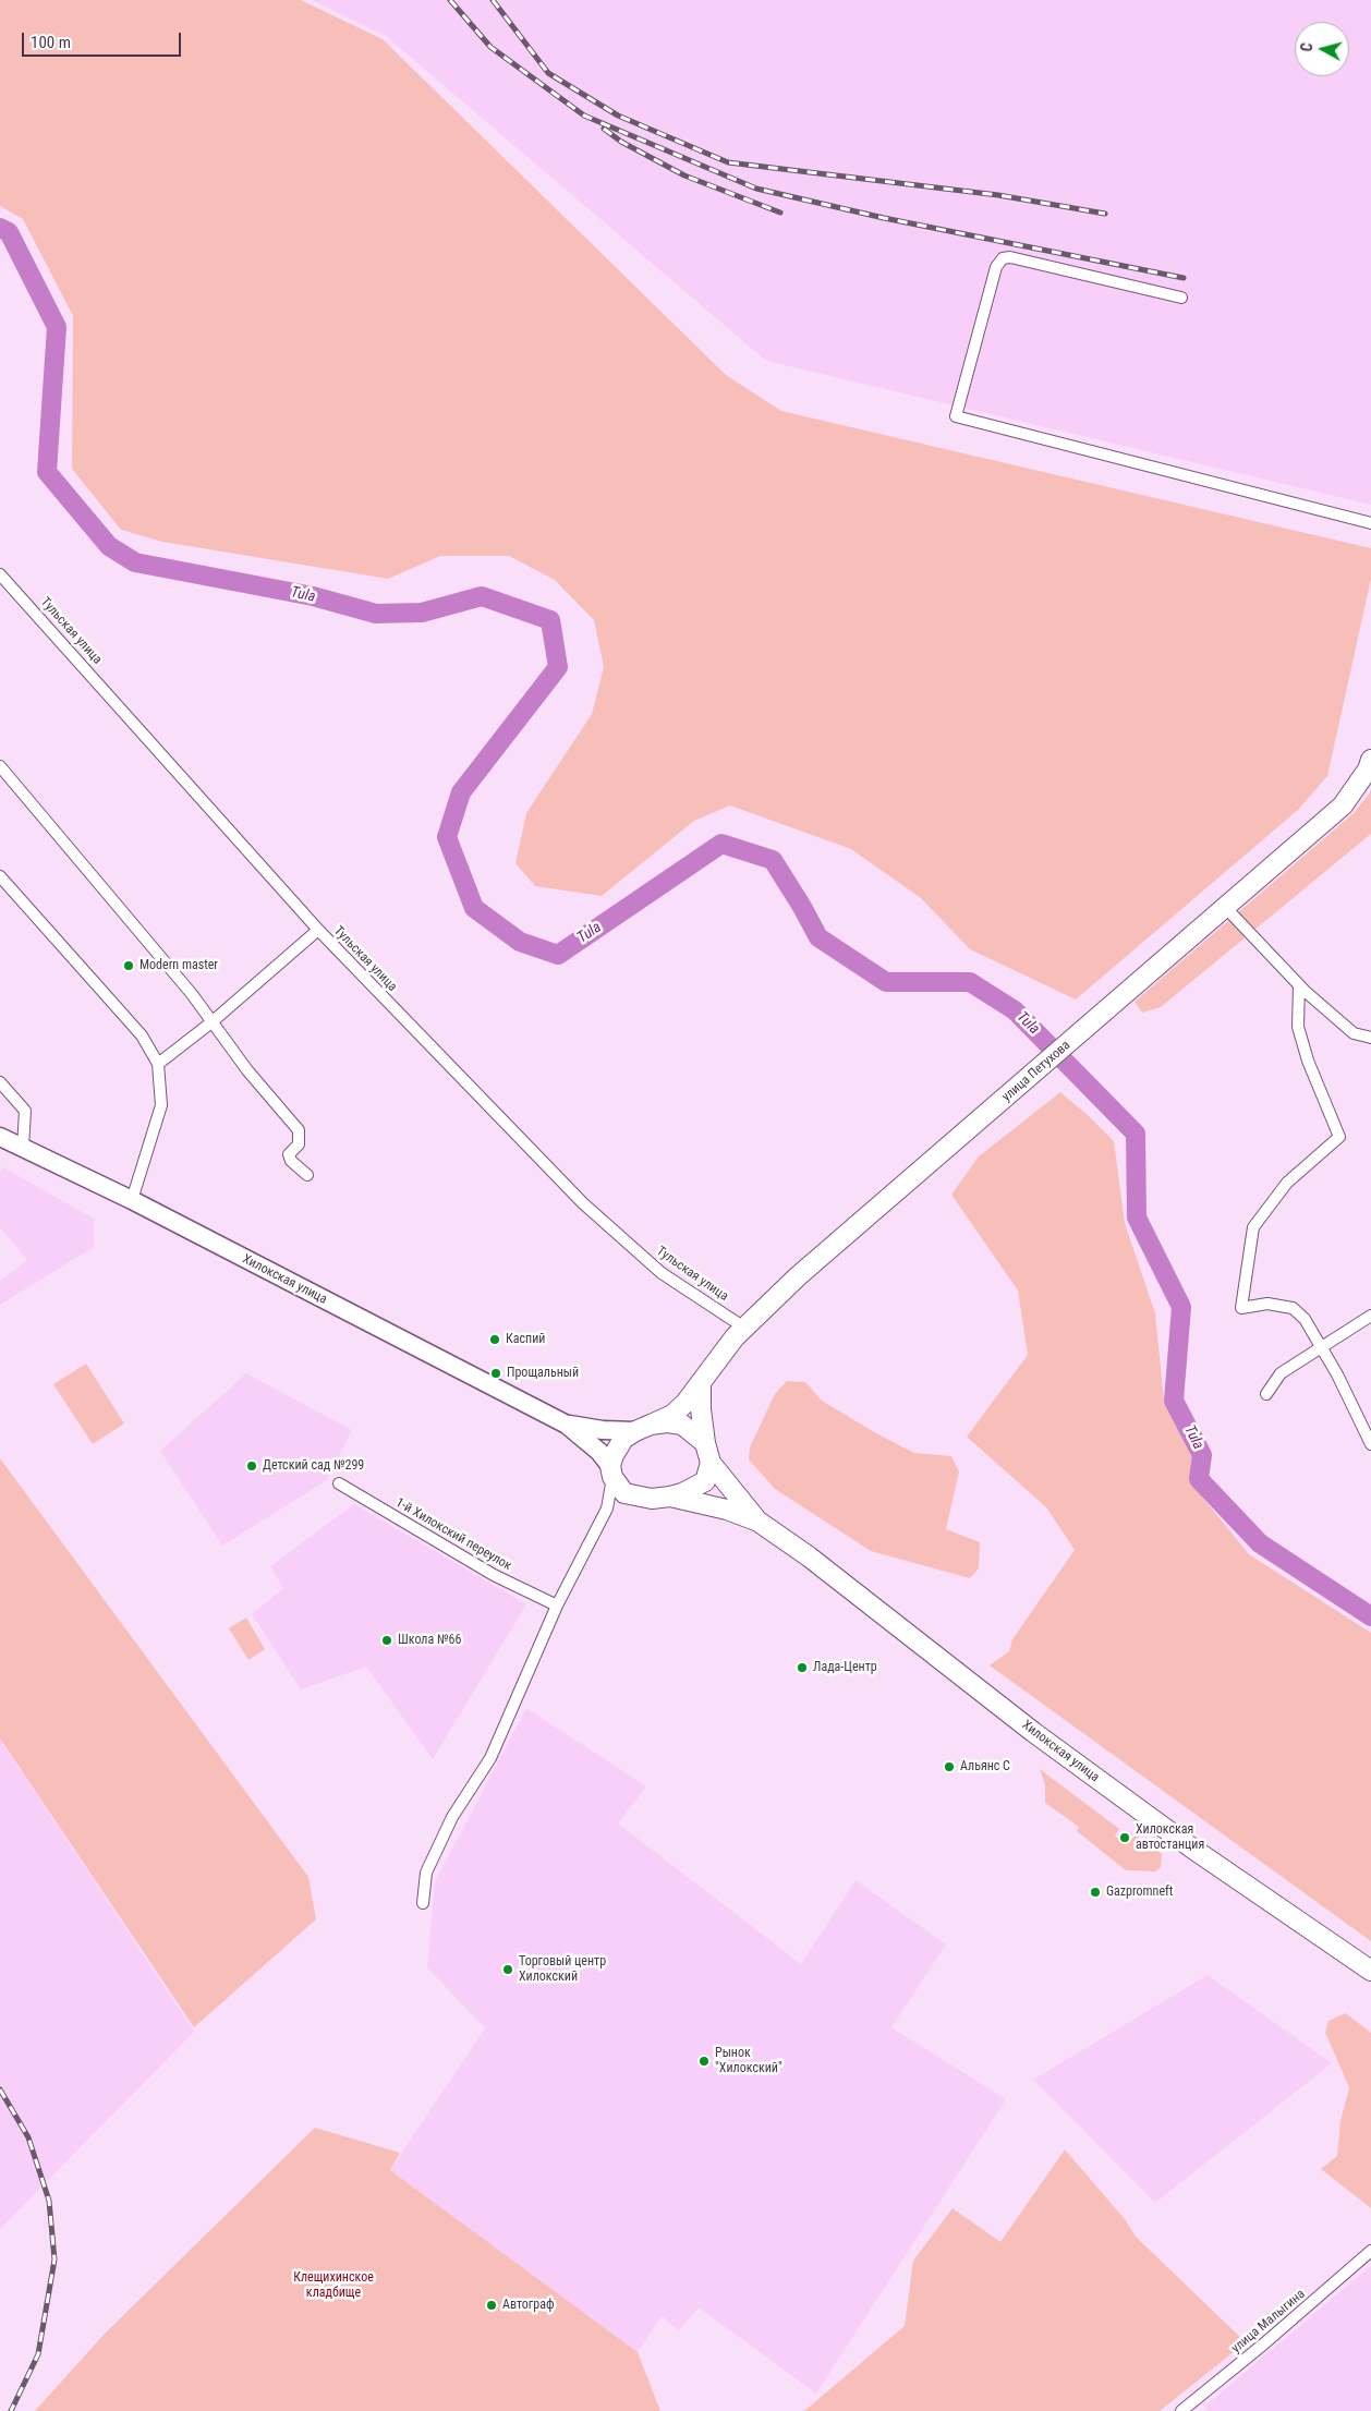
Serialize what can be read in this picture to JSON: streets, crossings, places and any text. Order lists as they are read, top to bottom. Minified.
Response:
{"streets":{"highway":["улица Петухова","Хилокская улица"],"street":["Тульская улица","1-й Хилокский переулок","улица Малыгина"]},"crossings":[["Тульская улица","улица Петухова"]],"water":["Tula"],"parks":["Клещихинское кладбище"],"places":["Modern master","Каспий","Прощальный","Детский сад №299","Школа №66","Лада-Центр","Альянс С","Хилокская автостанция","Gazpromneft","Торговый центр Хилокский","Рынок \"Хилокский\"","Автограф"],"scale_bar":"100 m","north":"left"}
